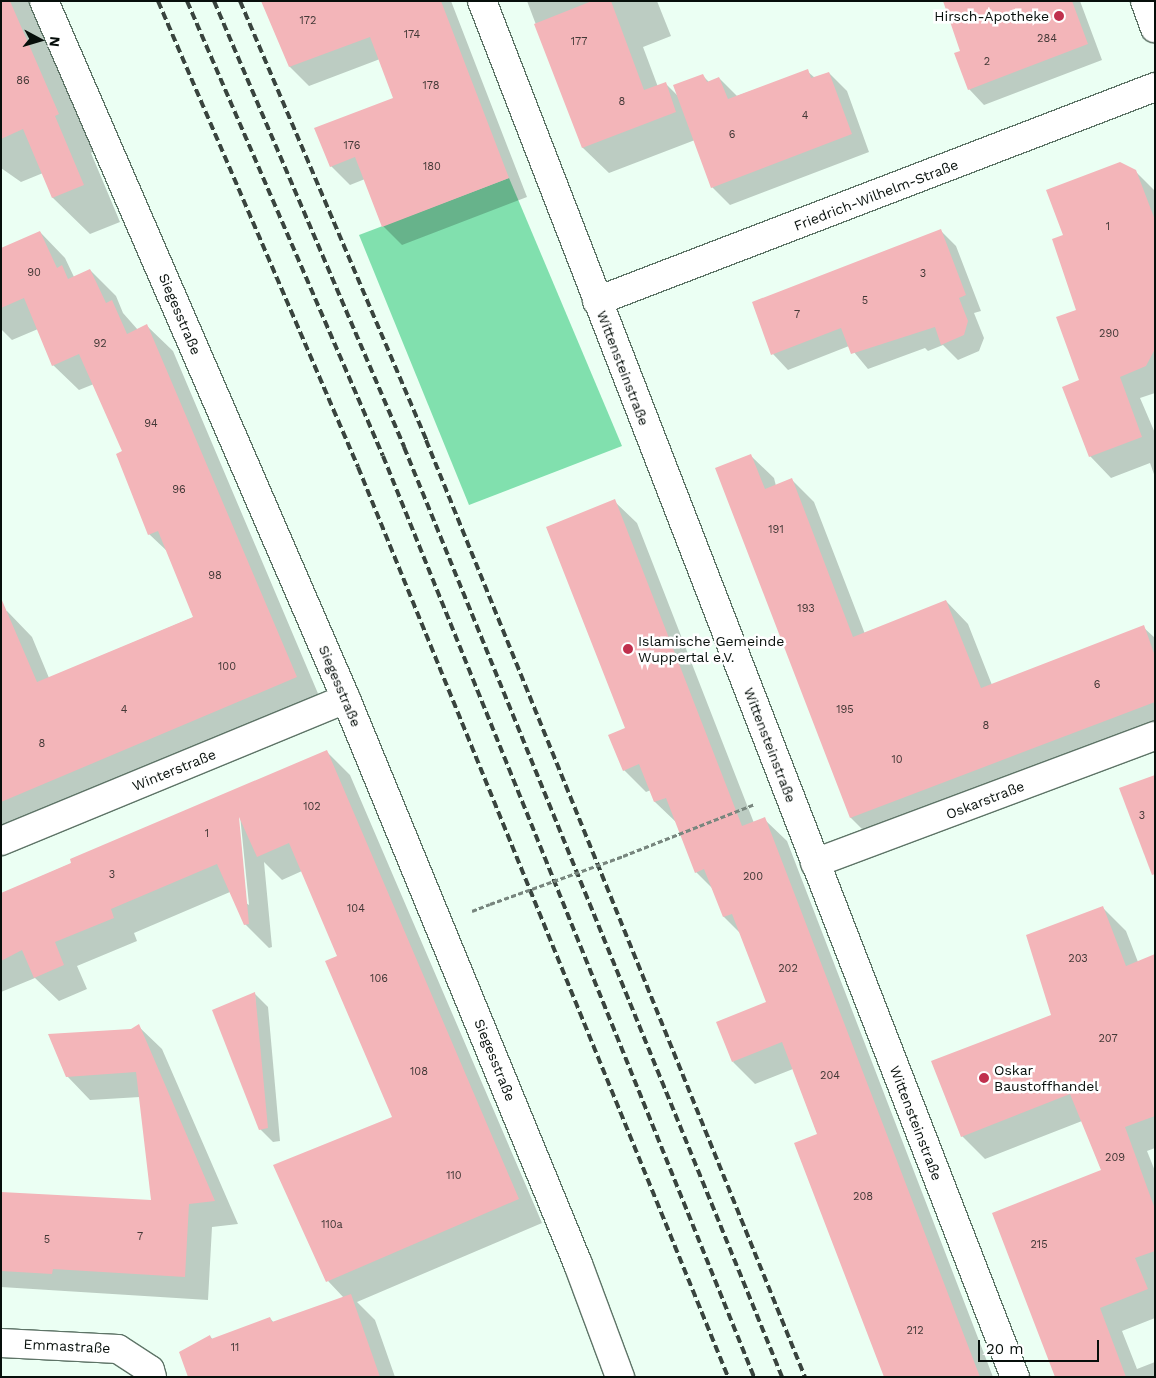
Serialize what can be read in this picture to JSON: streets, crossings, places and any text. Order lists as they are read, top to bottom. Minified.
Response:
{"streets":{"street":["Friedrich-Wilhelm-Straße","Siegesstraße","Wittensteinstraße","Winterstraße","Oskarstraße","Emmastraße"]},"crossings":[["Friedrich-Wilhelm-Straße","Wittensteinstraße"],["Siegesstraße","Winterstraße"],["Wittensteinstraße","Oskarstraße"]],"places":["Hirsch-Apotheke","Islamische Gemeinde Wuppertal e.V.","Oskar Baustoffhandel"],"house_numbers":["172","174","284","177","2","86","178","8","4","6","176","180","1","90","3","5","7","290","92","94","96","191","98","193","100","6","4","195","8","8","10","102","3","1","3","200","104","203","202","106","207","108","204","209","110","208","110a","7","5","215","212","11"],"scale_bar":"20 m","north":"right"}
